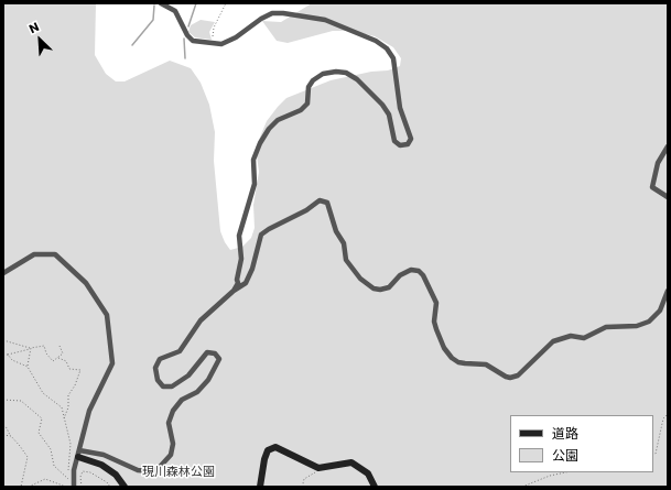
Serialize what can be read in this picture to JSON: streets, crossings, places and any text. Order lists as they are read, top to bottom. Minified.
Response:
{"parks":["現川森林公園"],"legend":["道路","公園"],"north":"top left"}
